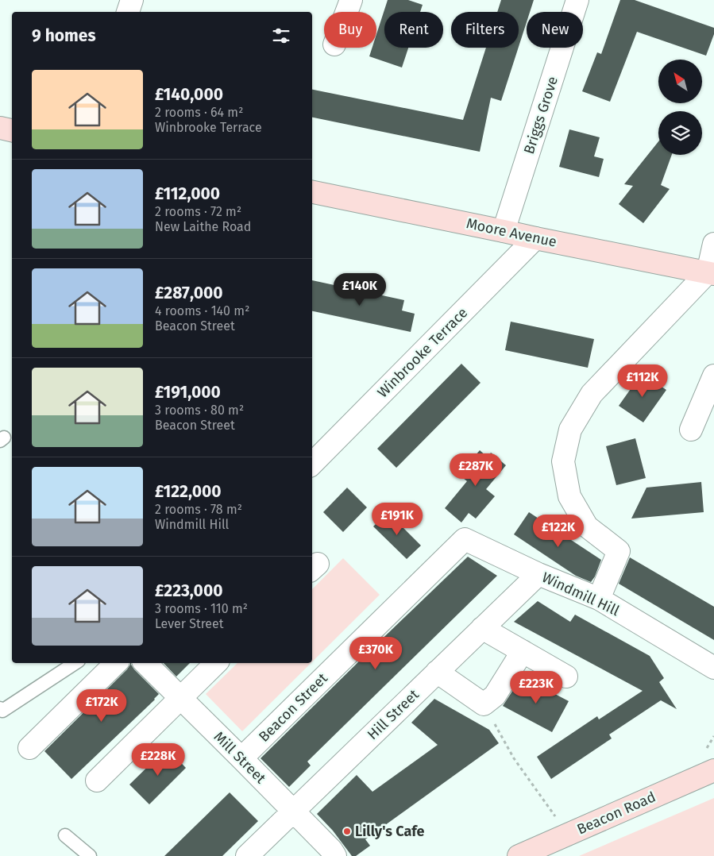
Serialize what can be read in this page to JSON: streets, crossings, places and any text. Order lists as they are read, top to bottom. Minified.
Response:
{"streets":{"street":["Briggs Grove","Moore Avenue","Winbrooke Terrace","Windmill Hill","Beacon Street","Hill Street","Mill Street","Beacon Road"]},"crossings":[["Briggs Grove","Moore Avenue"],["Moore Avenue","Winbrooke Terrace"],["Windmill Hill","Beacon Street"],["Windmill Hill","Hill Street"],["Beacon Street","Mill Street"],["Hill Street","Mill Street"]],"places":["Lilly's Cafe"],"north":"top left","page":{"chip":["Buy","Rent","Filters","New"],"heading":"9 homes","list":[{"name":"£140,000","note":"2 rooms · 64 m² · Winbrooke Terrace"},{"name":"£112,000","note":"2 rooms · 72 m² · New Laithe Road"},{"name":"£287,000","note":"4 rooms · 140 m² · Beacon Street"},{"name":"£191,000","note":"3 rooms · 80 m² · Beacon Street"},{"name":"£122,000","note":"2 rooms · 78 m² · Windmill Hill"},{"name":"£223,000","note":"3 rooms · 110 m² · Lever Street"}],"price":["£140K","£112K","£287K","£191K","£122K","£370K","£223K","£172K","£228K"]}}
